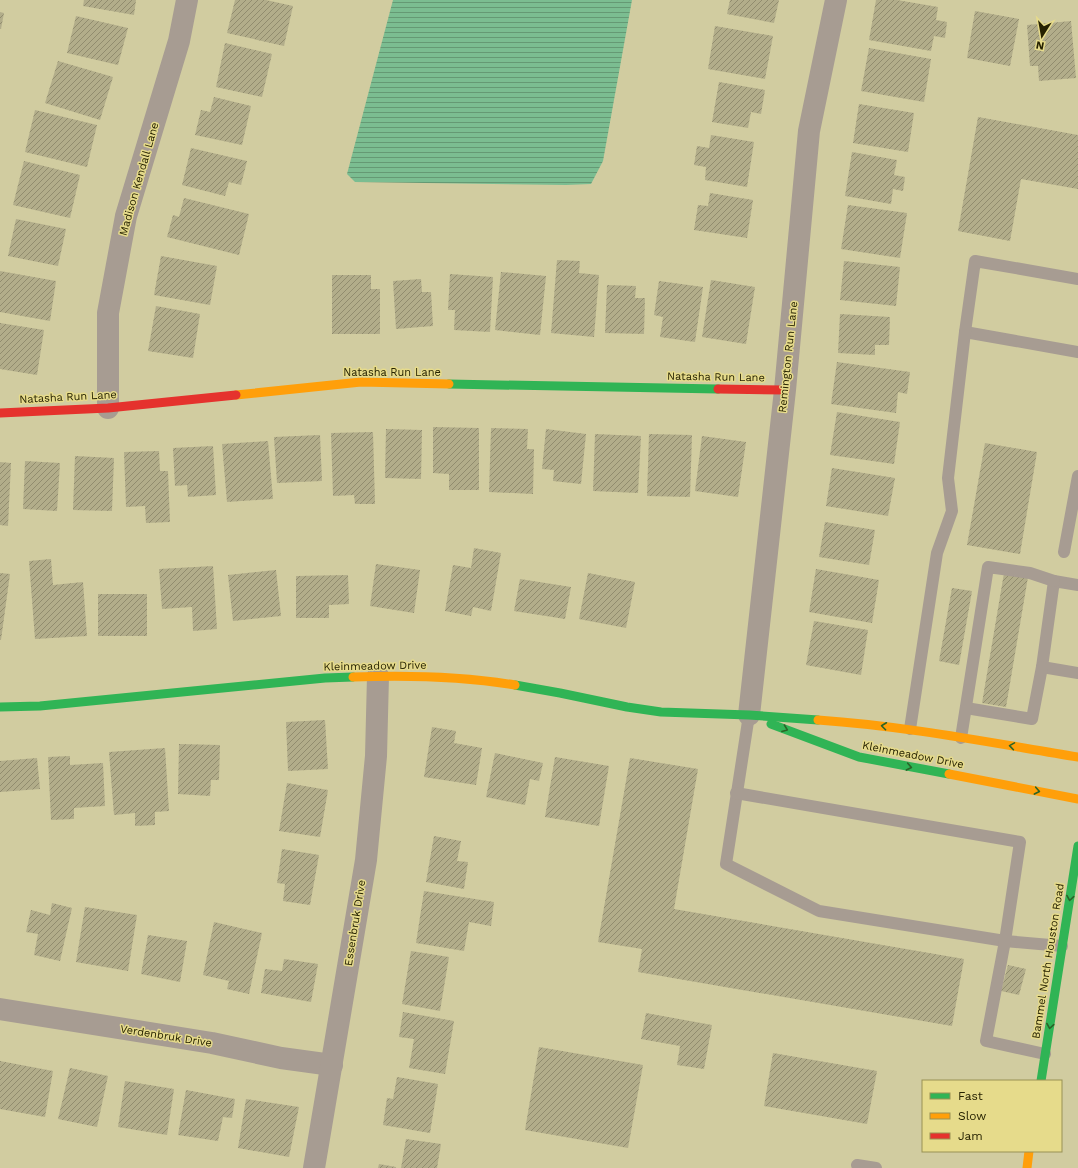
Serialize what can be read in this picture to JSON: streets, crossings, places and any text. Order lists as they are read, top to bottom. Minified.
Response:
{"streets":{"street":["Madison Kendall Lane","Remington Run Lane","Natasha Run Lane","Kleinmeadow Drive","Essenbruk Drive","Bammel North Houston Road","Verdenbruk Drive"]},"crossings":[["Madison Kendall Lane","Natasha Run Lane"],["Remington Run Lane","Natasha Run Lane"],["Remington Run Lane","Kleinmeadow Drive"],["Kleinmeadow Drive","Essenbruk Drive"],["Essenbruk Drive","Verdenbruk Drive"]],"one_way":["Bammel North Houston Road"],"legend":["Fast","Slow","Jam"],"north":"bottom"}
